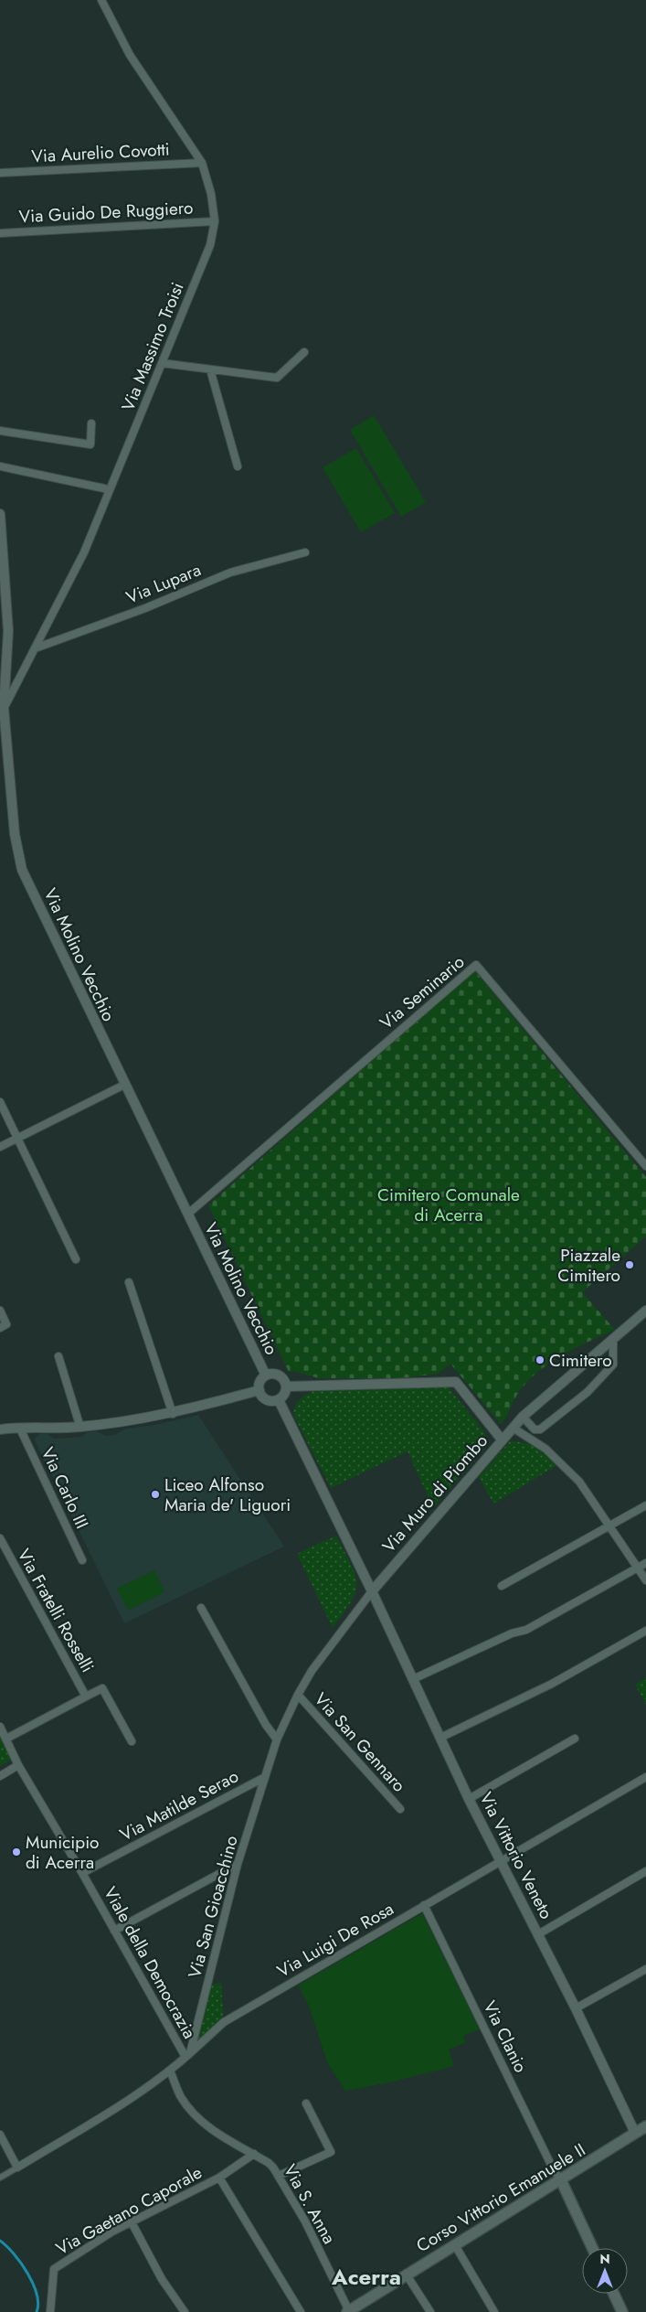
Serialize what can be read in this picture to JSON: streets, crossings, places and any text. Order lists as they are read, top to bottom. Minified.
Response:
{"streets":{"main road":["Corso Vittorio Emanuele II"],"street":["Via Aurelio Covotti","Via Guido De Ruggiero","Via Massimo Troisi","Via Lupara","Via Molino Vecchio","Via Seminario","Via Carlo III","Via Muro di Piombo","Via Fratelli Rosselli","Via San Gennaro","Via Matilde Serao","Via Vittorio Veneto","Via San Gioacchino","Via Luigi De Rosa","Viale della Democrazia","Via Clanio","Via S. Anna","Via Gaetano Caporale"]},"crossings":[["Via Aurelio Covotti","Via Massimo Troisi"],["Via Guido De Ruggiero","Via Massimo Troisi"],["Via Massimo Troisi","Via Lupara"],["Via Massimo Troisi","Via Molino Vecchio"],["Via Molino Vecchio","Via Seminario"],["Via Muro di Piombo","Via Vittorio Veneto"],["Via Muro di Piombo","Via San Gioacchino"],["Via Fratelli Rosselli","Viale della Democrazia"],["Via San Gennaro","Via San Gioacchino"],["Via Matilde Serao","Via San Gioacchino"],["Via Matilde Serao","Viale della Democrazia"],["Via Vittorio Veneto","Via San Gioacchino"],["Via Vittorio Veneto","Via Luigi De Rosa"],["Via Vittorio Veneto","Corso Vittorio Emanuele II"],["Via San Gioacchino","Via Luigi De Rosa"],["Via San Gioacchino","Viale della Democrazia"],["Via Luigi De Rosa","Viale della Democrazia"],["Via Luigi De Rosa","Via Clanio"],["Via Clanio","Corso Vittorio Emanuele II"],["Corso Vittorio Emanuele II","Via S. Anna"],["Via S. Anna","Via Gaetano Caporale"]],"districts":["Acerra"],"parks":["Cimitero Comunale di Acerra"],"places":["Piazzale Cimitero","Cimitero","Liceo Alfonso Maria de' Liguori","Municipio di Acerra"],"north":"top"}
